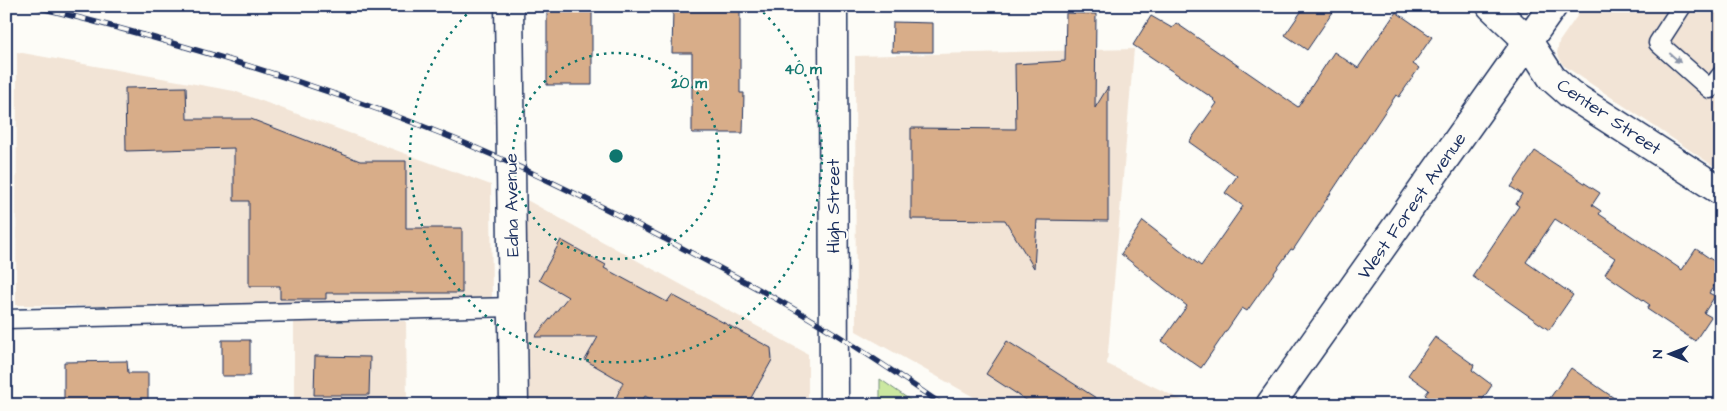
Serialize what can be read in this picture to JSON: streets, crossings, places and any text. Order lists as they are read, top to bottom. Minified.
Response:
{"streets":{"street":["Center Street","Edna Avenue","High Street","West Forest Avenue"]},"crossings":[["Center Street","West Forest Avenue"]],"north":"left","rings":["40 m","20 m"]}
